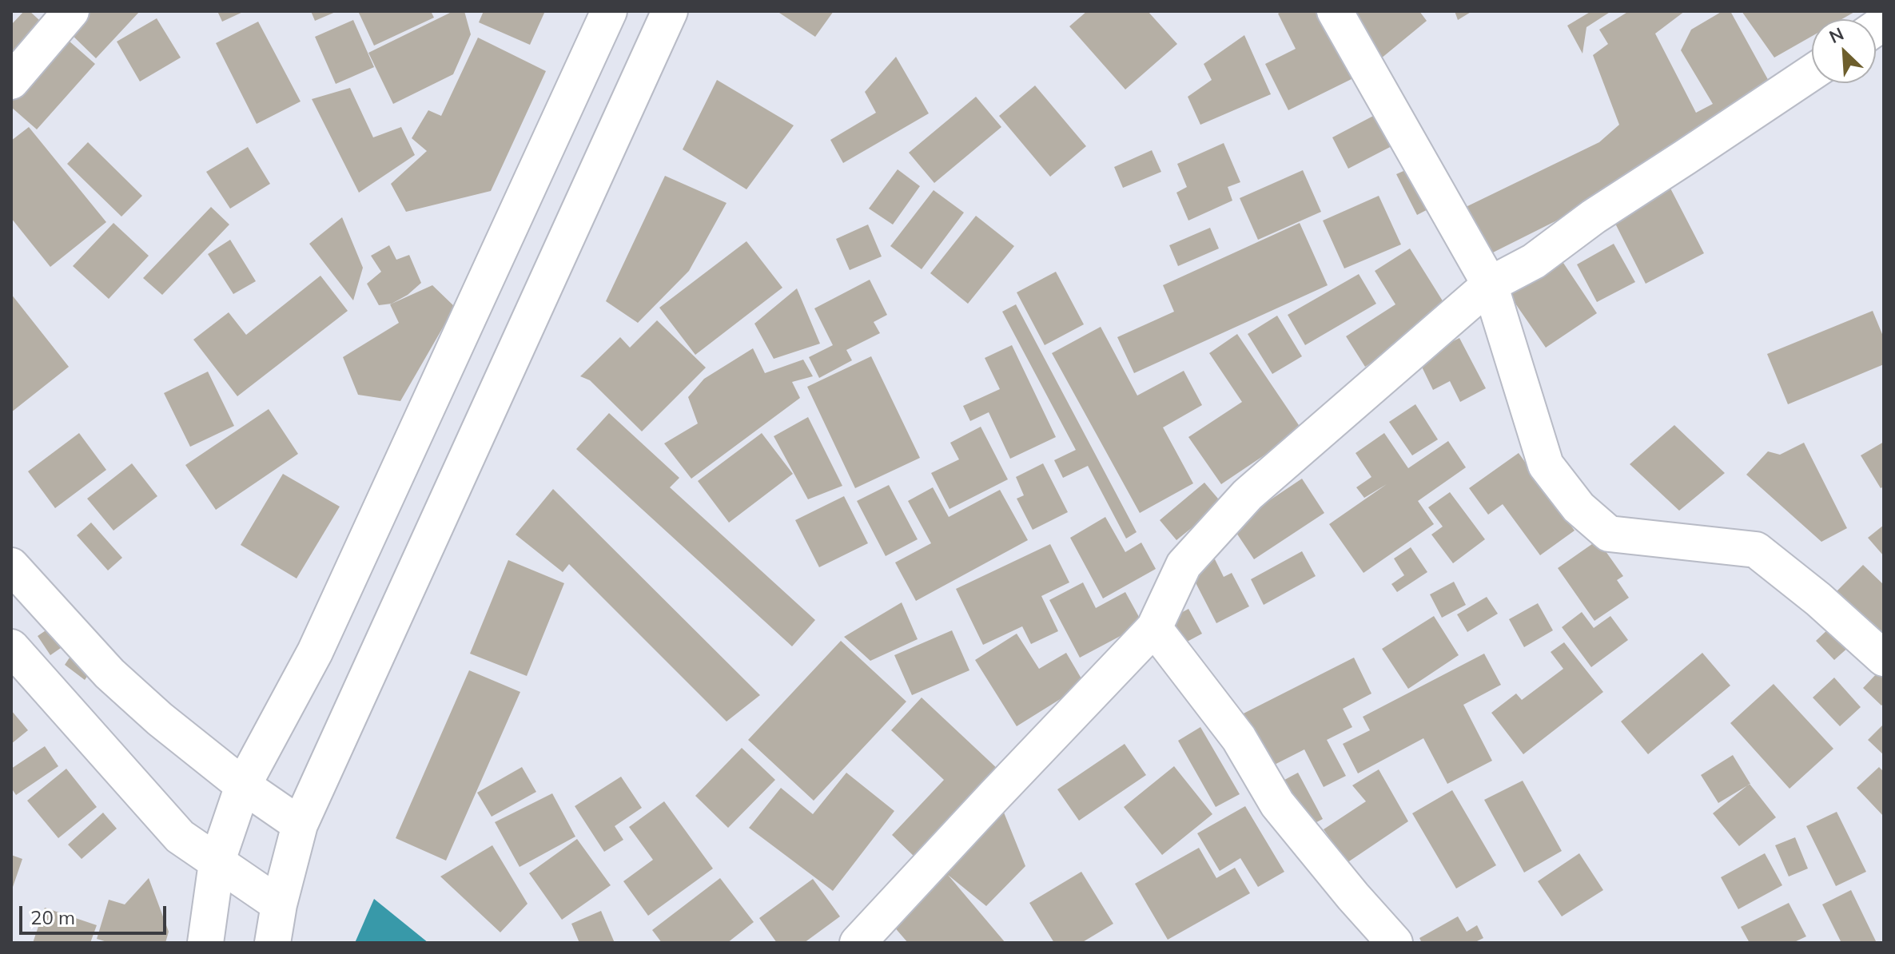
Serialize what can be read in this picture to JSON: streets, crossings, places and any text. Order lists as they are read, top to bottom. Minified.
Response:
{"scale_bar":"20 m","north":"top left"}
